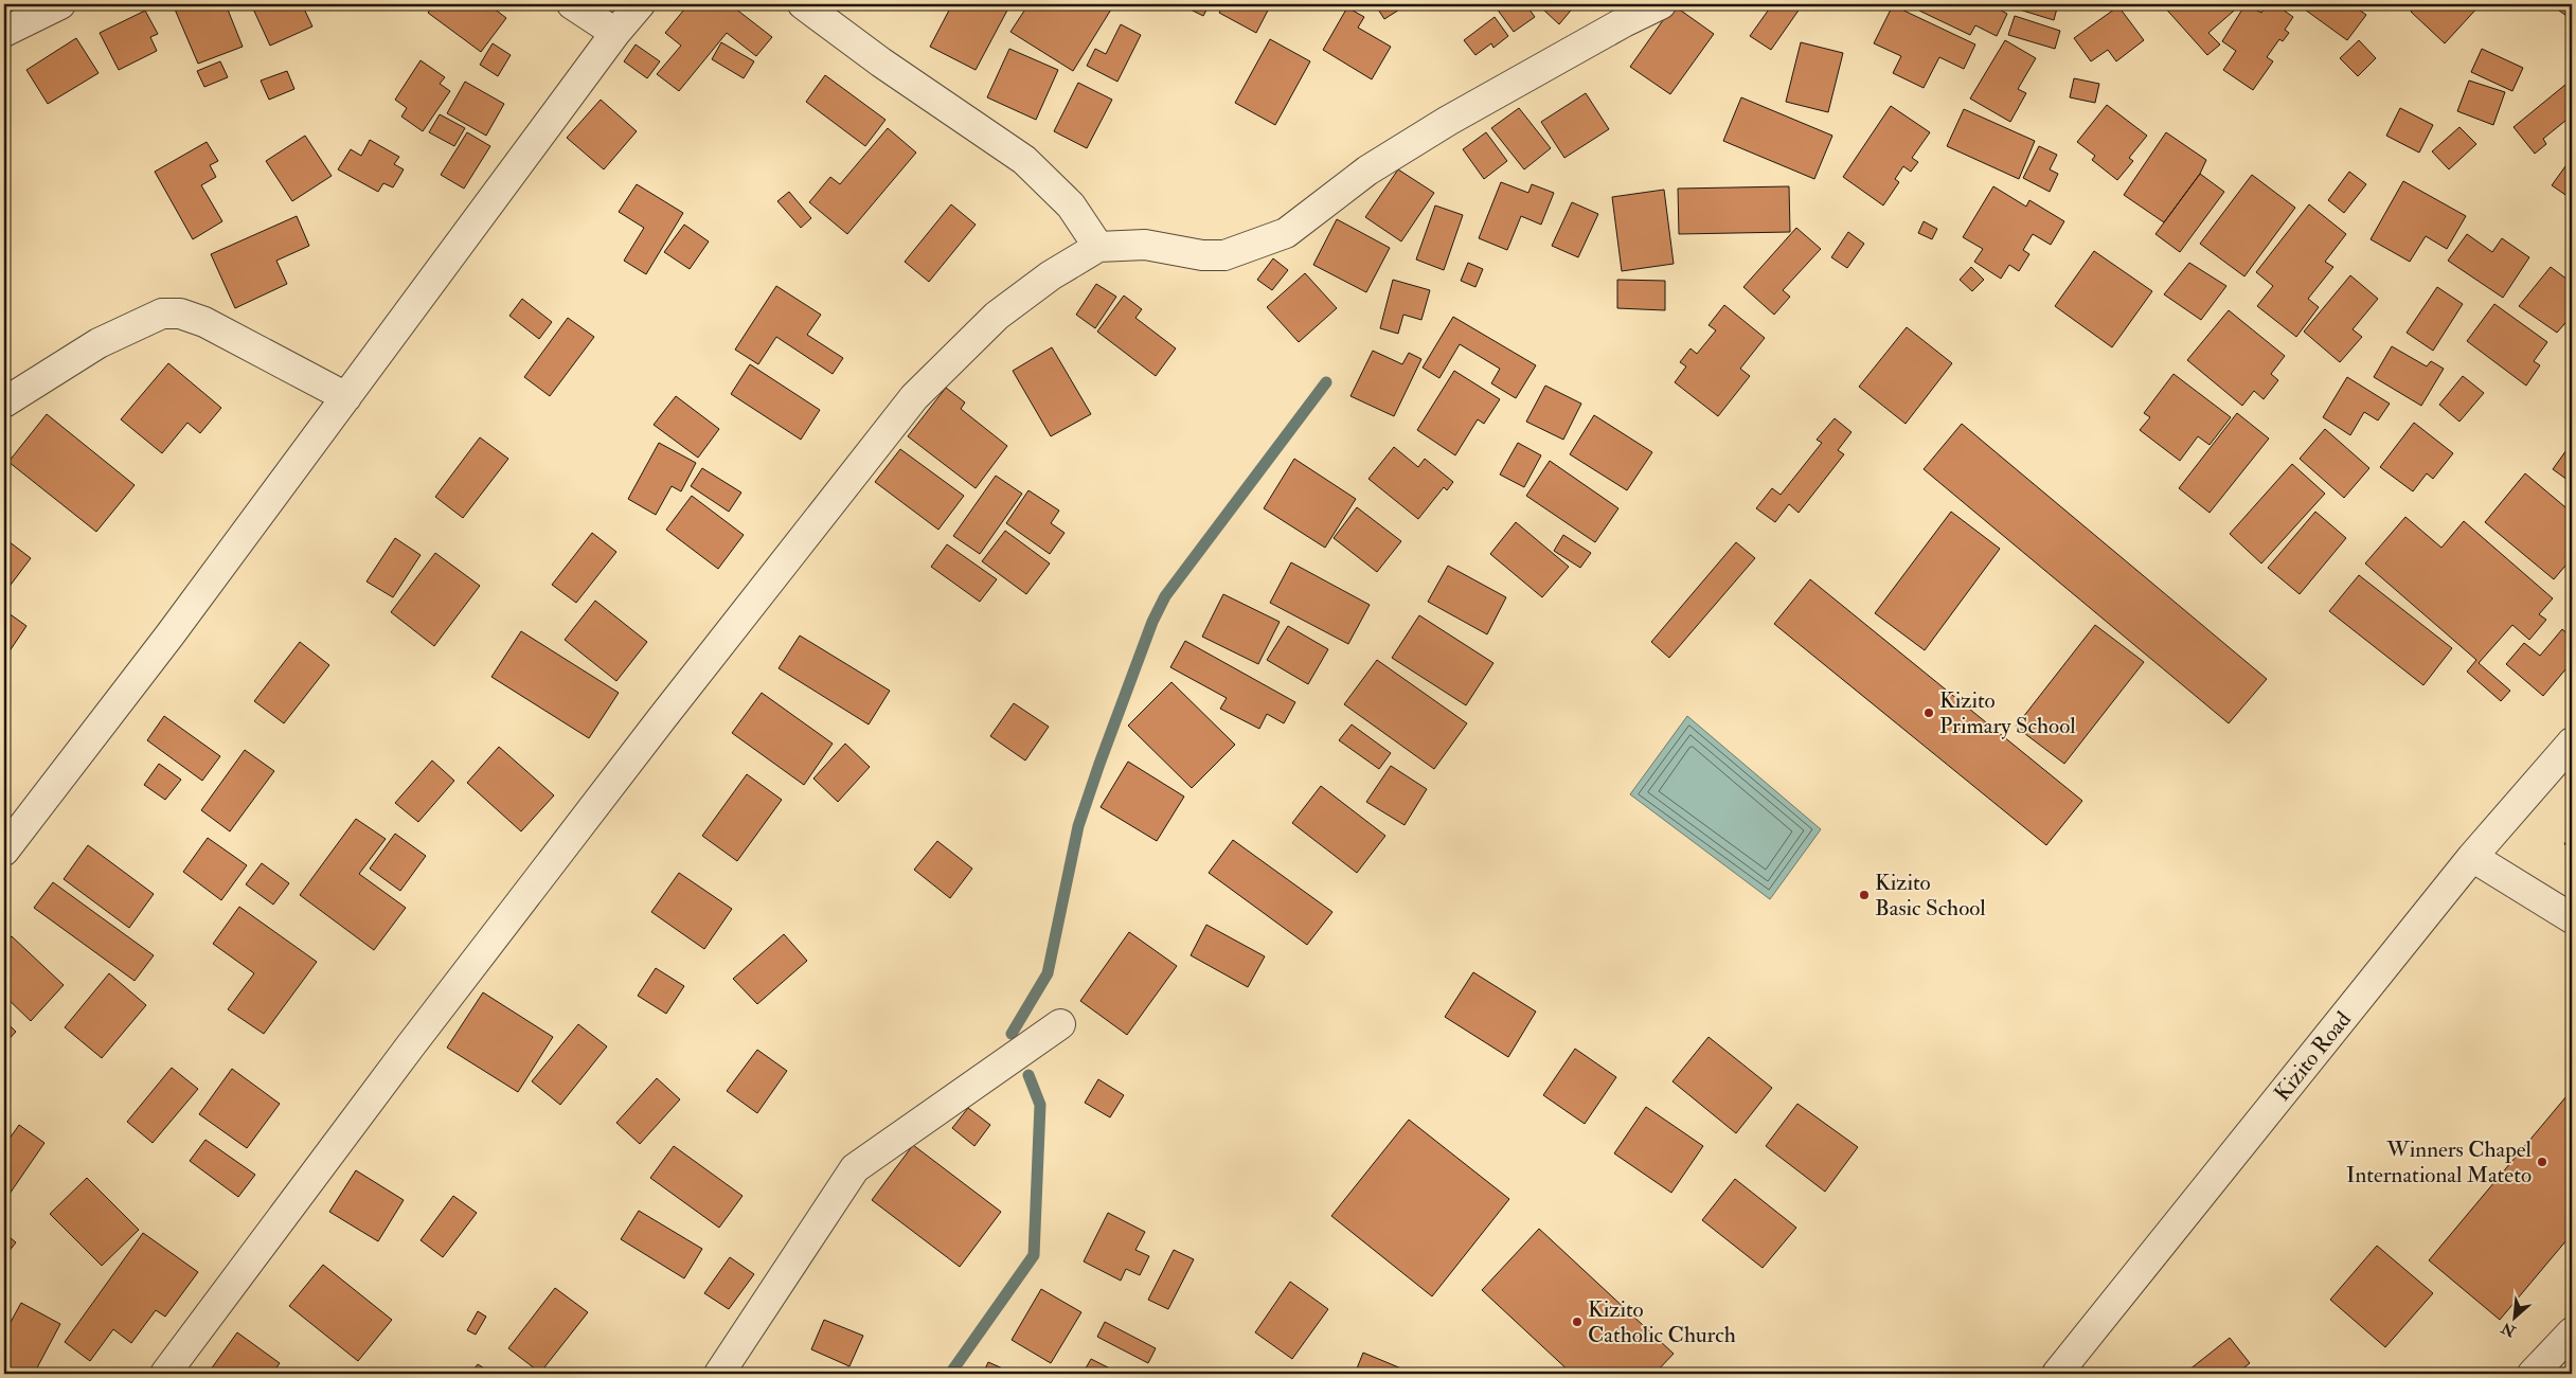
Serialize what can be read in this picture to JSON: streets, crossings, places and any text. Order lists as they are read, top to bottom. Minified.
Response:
{"streets":{"street":["Kizito Road"]},"places":["Kizito Primary School","Kizito Basic School","Winners Chapel International Mateto","Kizito Catholic Church"],"north":"bottom left"}
